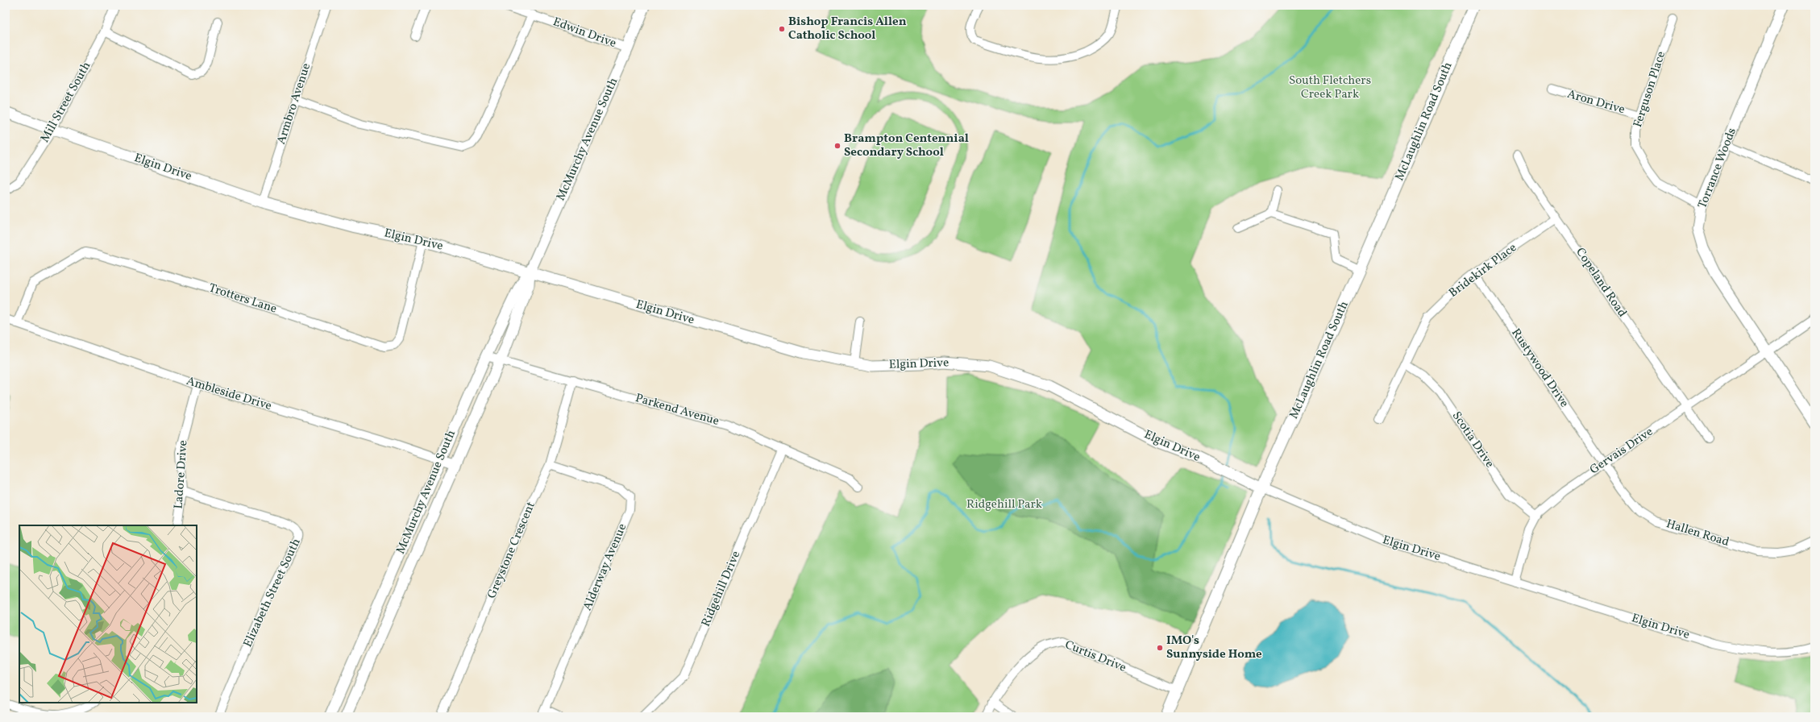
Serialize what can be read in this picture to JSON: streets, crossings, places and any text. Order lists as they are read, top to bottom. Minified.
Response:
{"streets":{"main road":["McLaughlin Road South"],"street":["Edwin Drive","Ferguson Place","Mill Street South","Aron Drive","Armbro Avenue","McMurchy Avenue South","Elgin Drive","Torrance Woods","Bridekirk Place","Copeland Road","Trotters Lane","Rustywood Drive","Ambleside Drive","Parkend Avenue","Scotia Drive","Gervais Drive","Ladore Drive","Hallen Road","Greystone Crescent","Alderway Avenue","Ridgehill Drive","Elizabeth Street South","Curtis Drive"]},"crossings":[["Edwin Drive","McMurchy Avenue South"],["Ferguson Place","Aron Drive"],["Ferguson Place","Torrance Woods"],["Mill Street South","Elgin Drive"],["Armbro Avenue","Elgin Drive"],["McLaughlin Road South","Elgin Drive"],["McLaughlin Road South","Curtis Drive"],["McMurchy Avenue South","Elgin Drive"],["McMurchy Avenue South","Ambleside Drive"],["McMurchy Avenue South","Parkend Avenue"],["Elgin Drive","Trotters Lane"],["Elgin Drive","Gervais Drive"],["Torrance Woods","Gervais Drive"],["Bridekirk Place","Copeland Road"],["Bridekirk Place","Rustywood Drive"],["Bridekirk Place","Scotia Drive"],["Copeland Road","Gervais Drive"],["Trotters Lane","Ambleside Drive"],["Rustywood Drive","Gervais Drive"],["Rustywood Drive","Hallen Road"],["Ambleside Drive","Ladore Drive"],["Parkend Avenue","Greystone Crescent"],["Parkend Avenue","Ridgehill Drive"],["Scotia Drive","Gervais Drive"],["Gervais Drive","Hallen Road"],["Ladore Drive","Elizabeth Street South"],["Greystone Crescent","Alderway Avenue"]],"parks":["South Fletchers Creek Park","Ridgehill Park"],"places":["Bishop Francis Allen Catholic School","Brampton Centennial Secondary School","IMO's Sunnyside Home"]}
